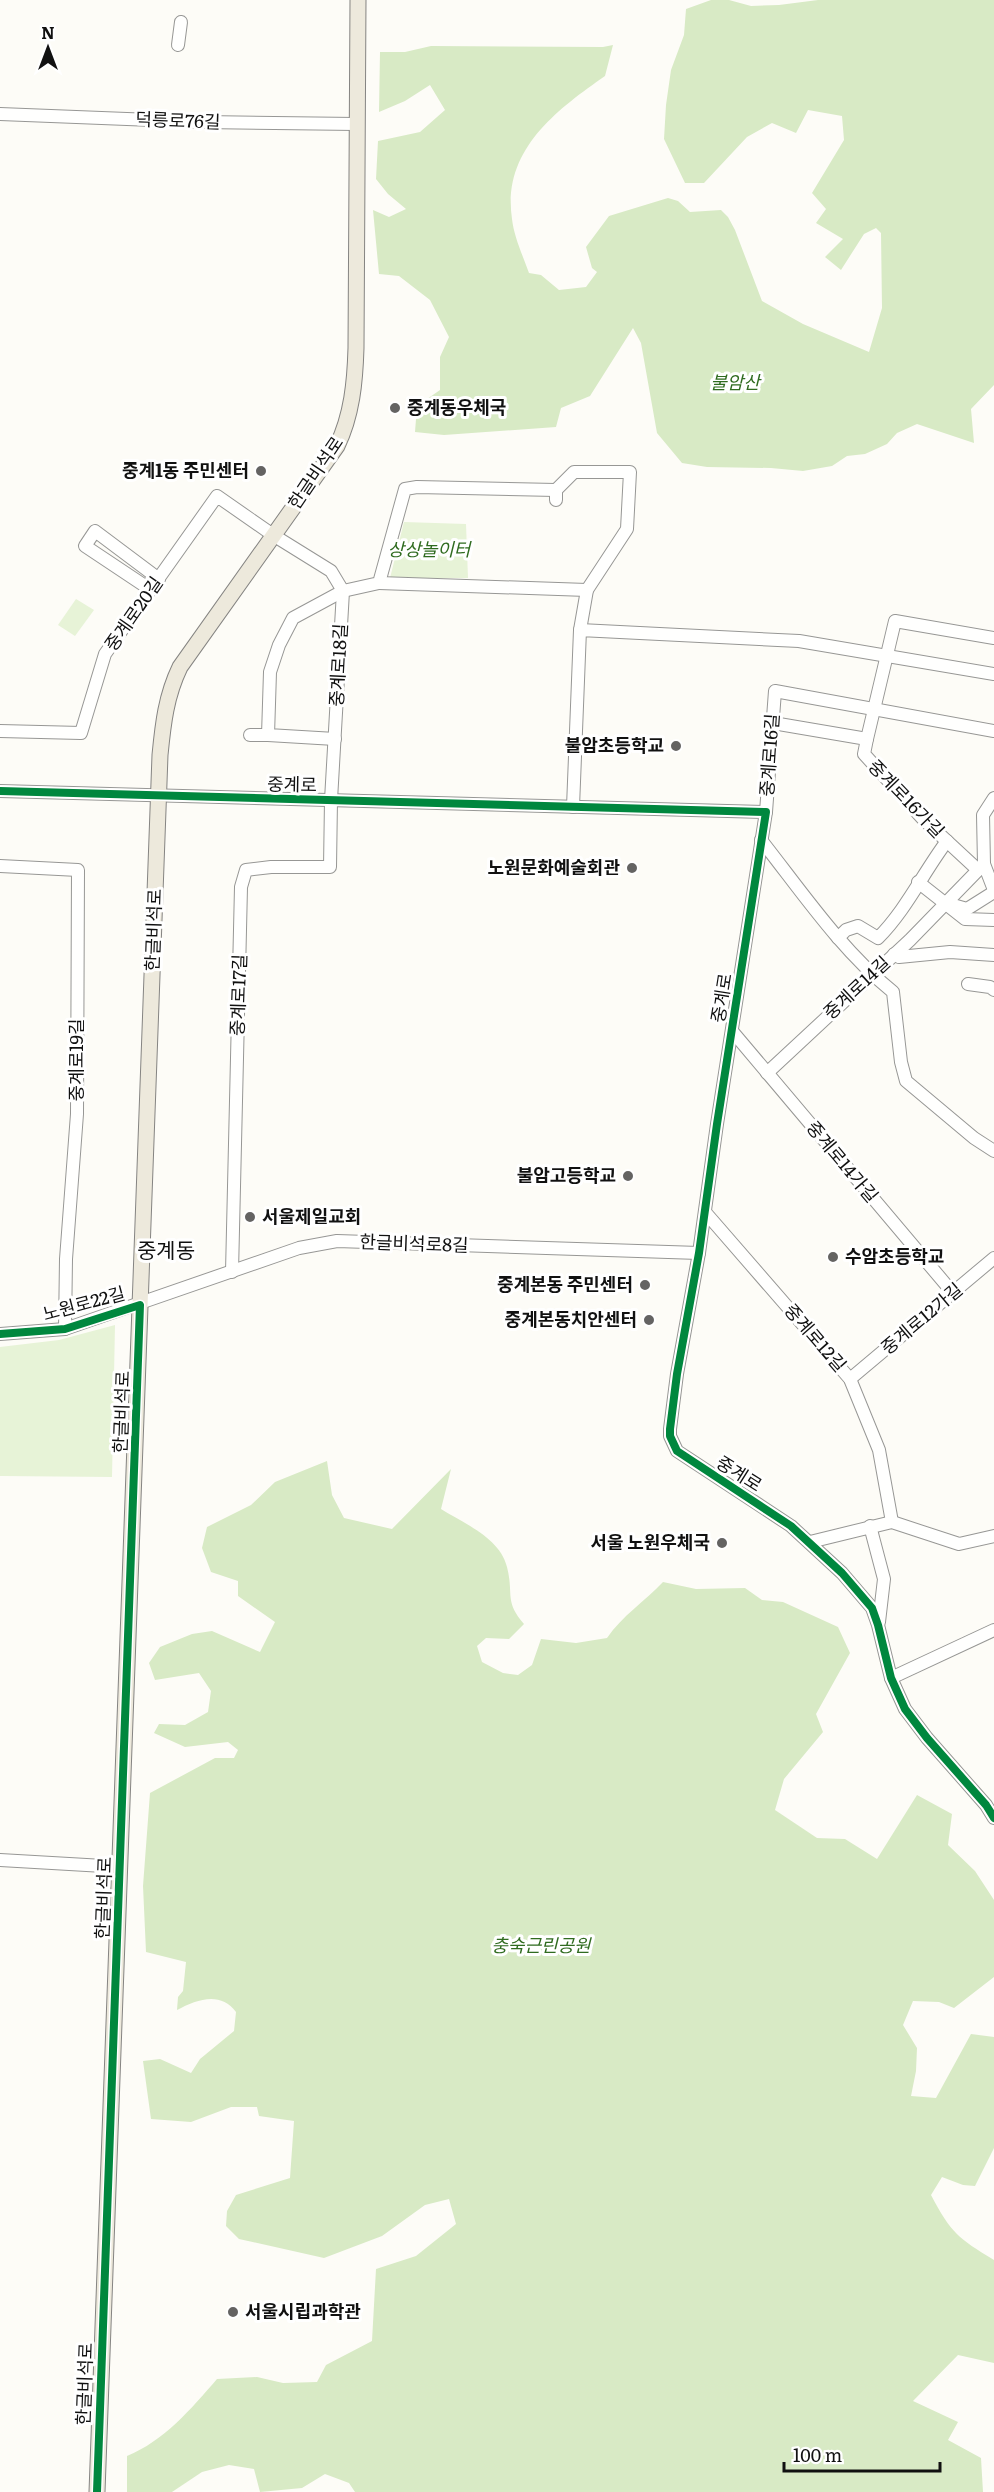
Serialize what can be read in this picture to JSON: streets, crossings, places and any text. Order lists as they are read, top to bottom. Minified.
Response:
{"streets":{"main road":["한글비석로"],"street":["덕릉로76길","중계로20길","중계로18길","중계로16길","중계로","중계로16가길","중계로14길","중계로17길","중계로19길","중계로14가길","한글비석로8길","노원로22길","중계로12가길","중계로12길"]},"crossings":[["덕릉로76길","한글비석로"],["한글비석로","중계로20길"],["한글비석로","중계로"],["한글비석로","한글비석로8길"],["한글비석로","노원로22길"],["중계로18길","중계로"],["중계로18길","중계로17길"],["중계로16길","중계로"],["중계로16길","중계로16가길"],["중계로","중계로17길"],["중계로","중계로14가길"],["중계로","한글비석로8길"],["중계로","중계로12길"],["중계로16가길","중계로14길"],["중계로14길","중계로14가길"],["중계로17길","한글비석로8길"],["중계로19길","노원로22길"],["중계로14가길","중계로12가길"],["한글비석로8길","노원로22길"],["중계로12가길","중계로12길"]],"districts":["중계동"],"parks":["불암산","상상놀이터","충숙근린공원"],"places":["중계동우체국","중계1동 주민센터","불암초등학교","노원문화예술회관","불암고등학교","서울제일교회","수암초등학교","중계본동 주민센터","중계본동치안센터","서울 노원우체국","서울시립과학관"],"scale_bar":"100 m","north":"top"}
